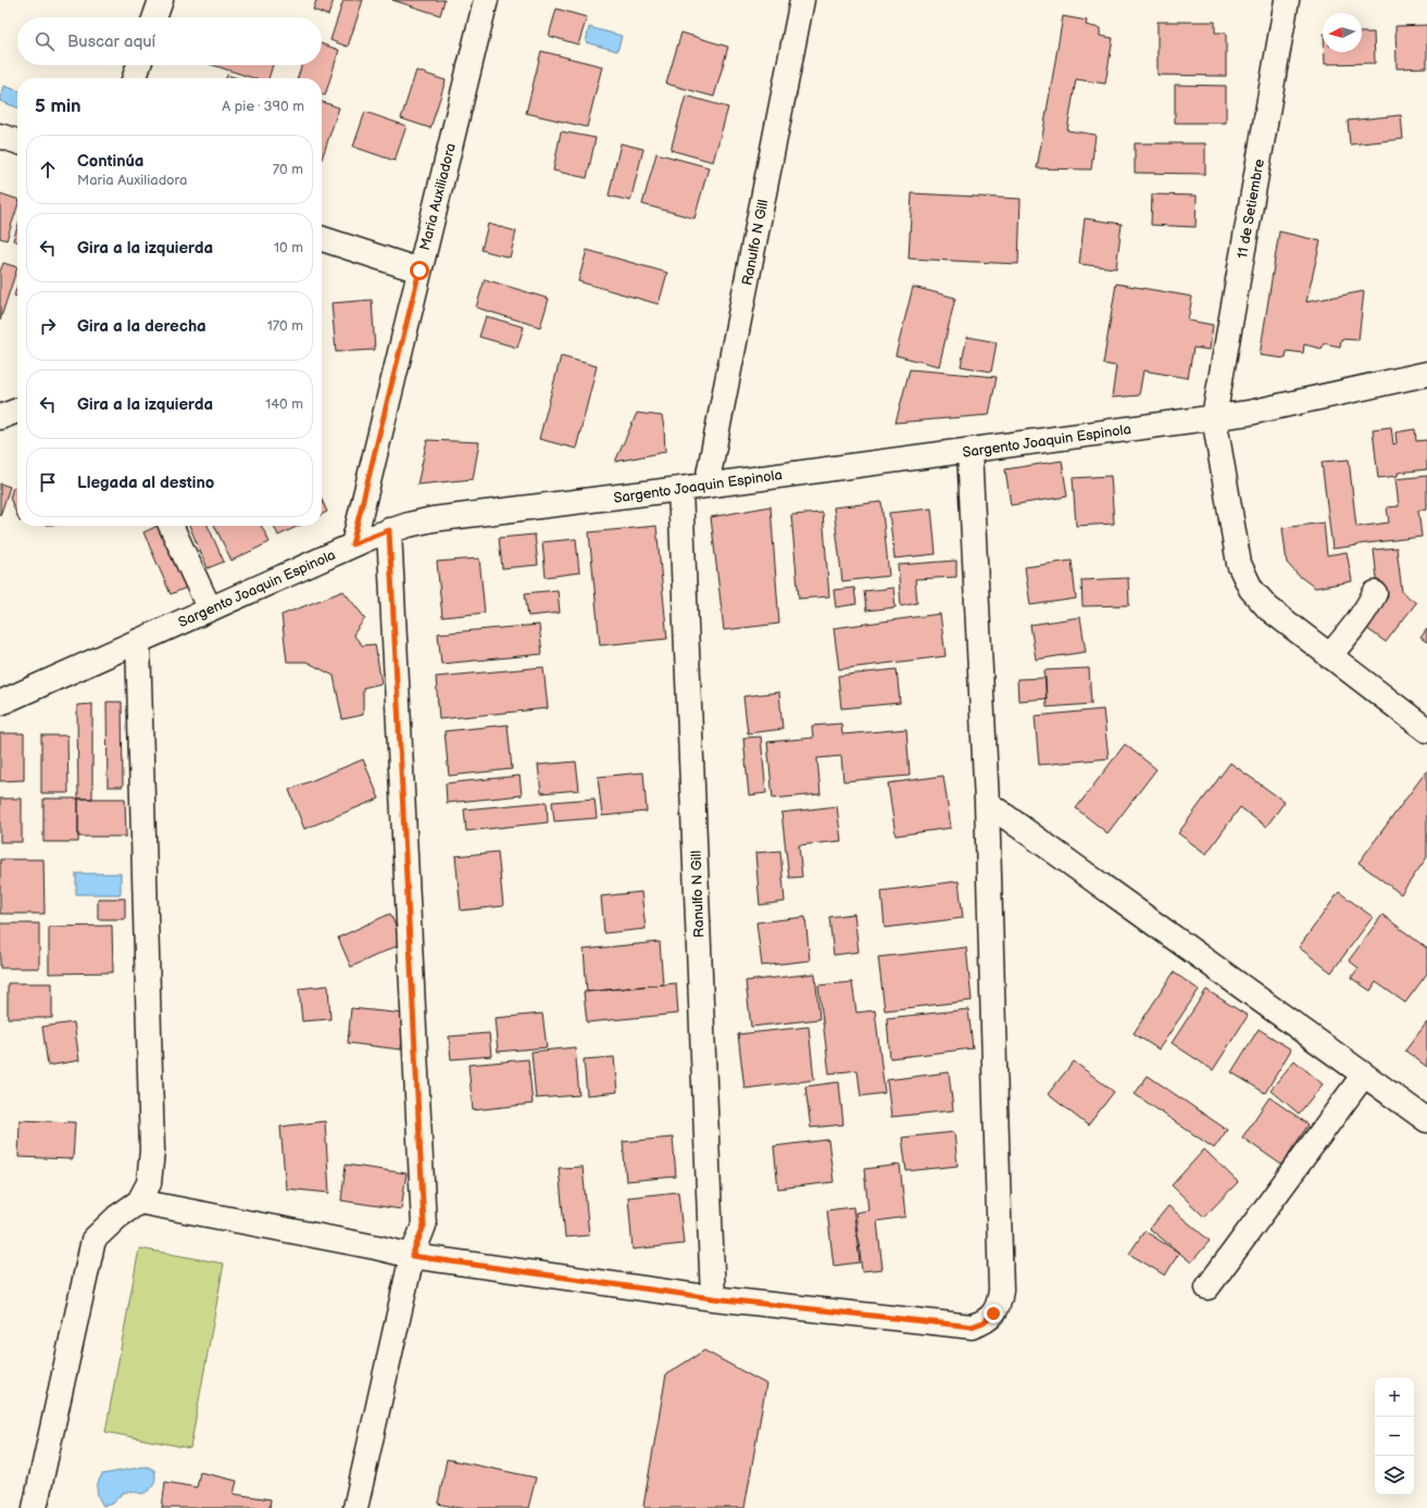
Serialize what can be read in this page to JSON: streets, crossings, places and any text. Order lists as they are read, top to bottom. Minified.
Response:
{"streets":{"street":["Maria Auxiliadora","11 de Setiembre","Ranulfo N Gill","Sargento Joaquin Espinola"]},"crossings":[["Maria Auxiliadora","Sargento Joaquin Espinola"],["11 de Setiembre","Sargento Joaquin Espinola"],["Ranulfo N Gill","Sargento Joaquin Espinola"]],"north":"left","page":{"search":"Buscar aquí","heading":["5 min","A pie · 390 m"],"list":[["Continúa","Maria Auxiliadora","70 m"],["Gira a la izquierda","10 m"],["Gira a la derecha","170 m"],["Gira a la izquierda","140 m"],"Llegada al destino"],"map_buttons":["+","−"]}}
